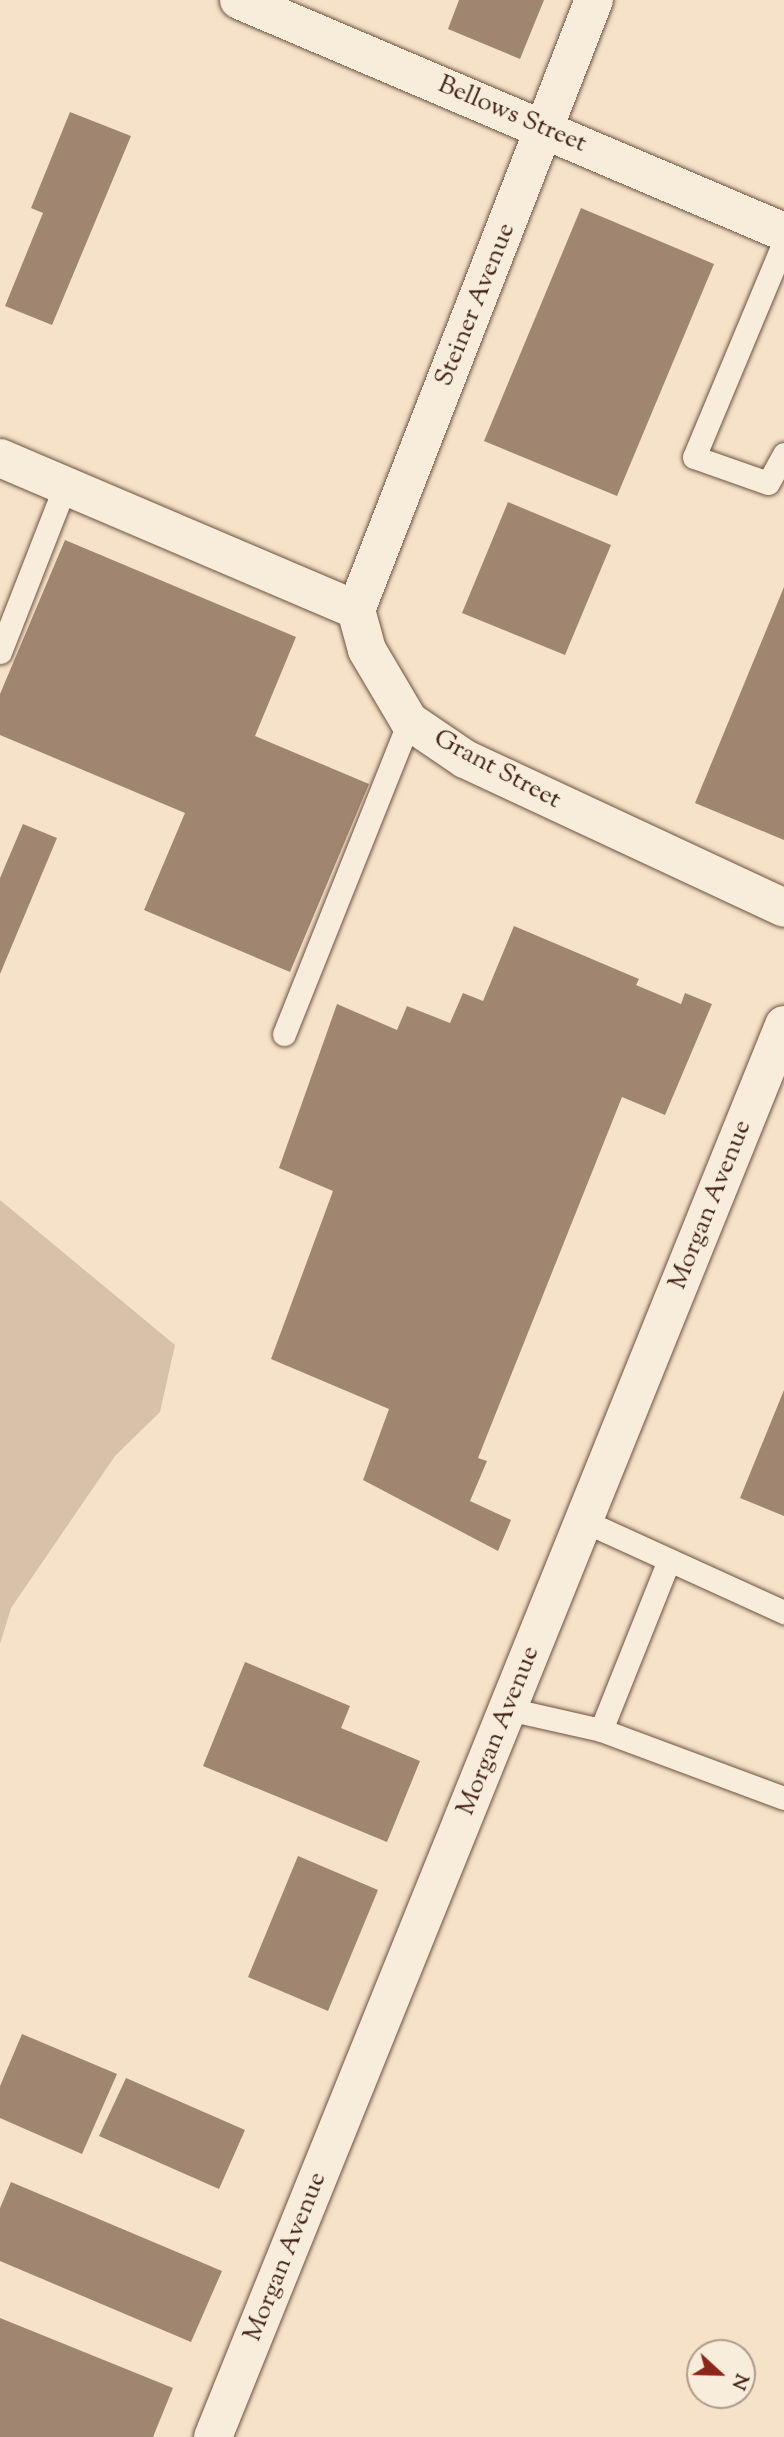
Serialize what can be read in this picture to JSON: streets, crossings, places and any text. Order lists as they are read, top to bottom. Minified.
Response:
{"streets":{"street":["Bellows Street","Steiner Avenue","Grant Street","Morgan Avenue"]},"crossings":[["Bellows Street","Steiner Avenue"],["Steiner Avenue","Grant Street"]],"north":"right"}
